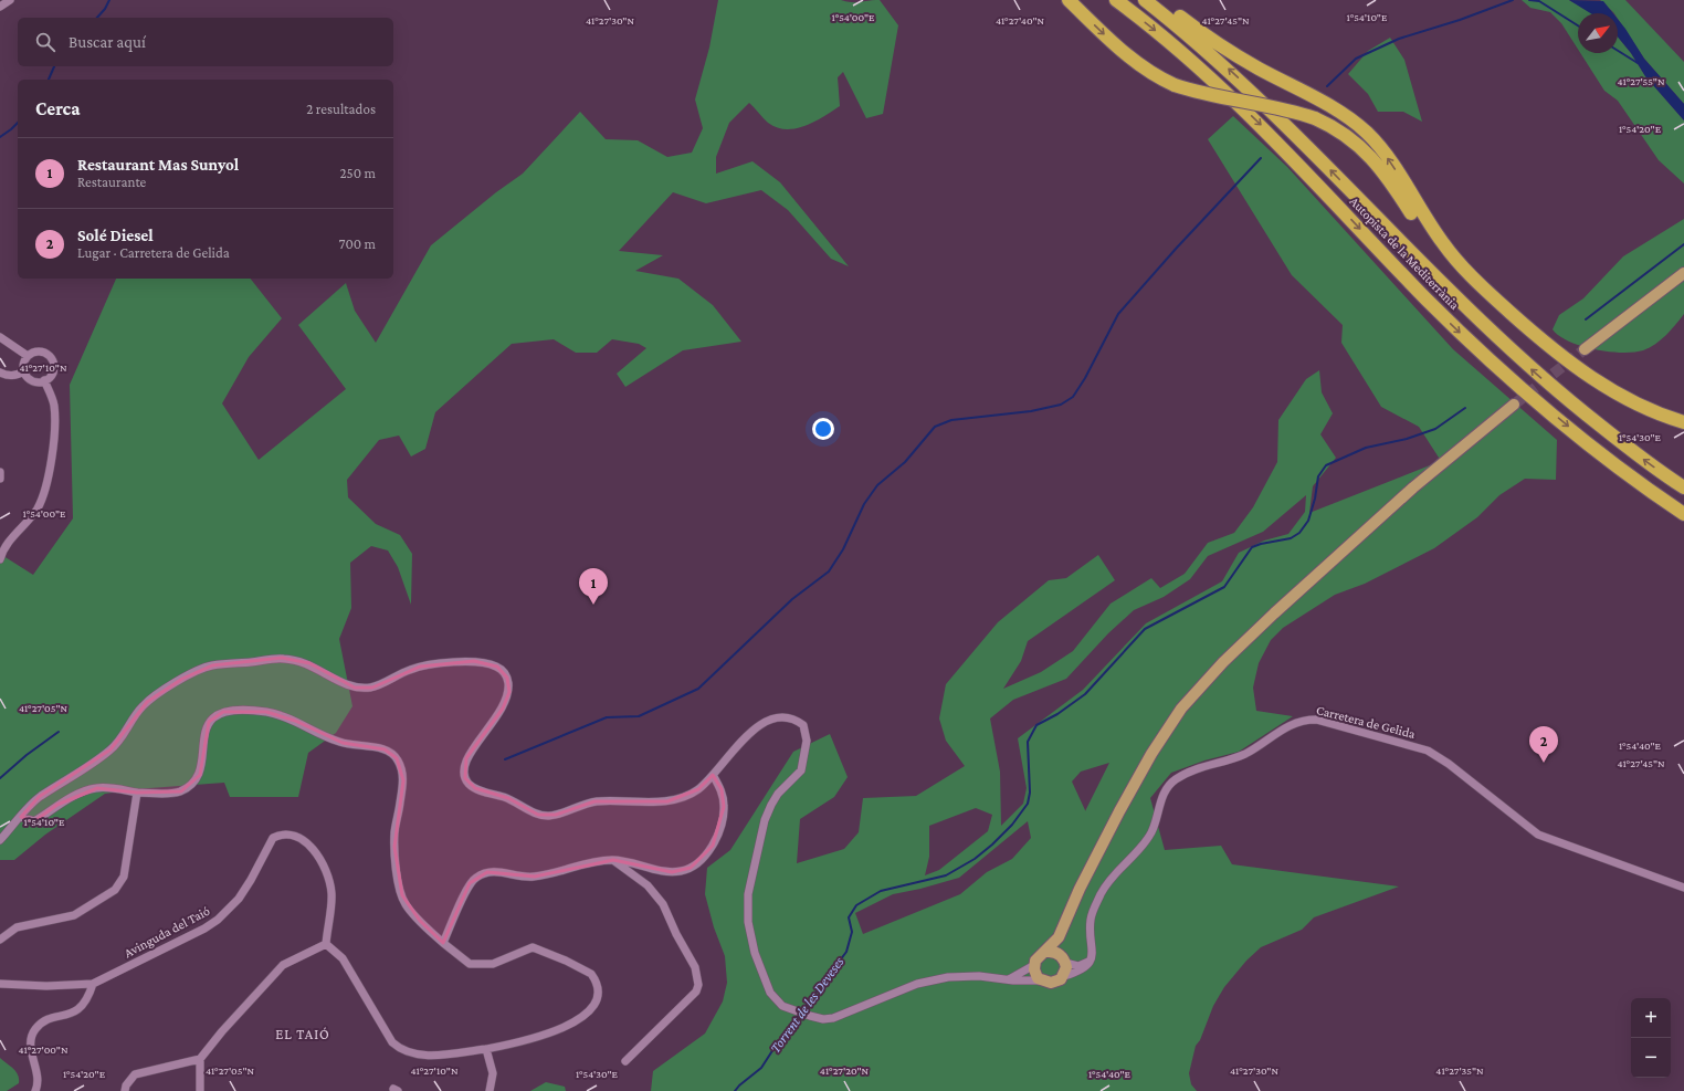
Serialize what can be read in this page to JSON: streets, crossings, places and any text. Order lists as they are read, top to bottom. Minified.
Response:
{"streets":{"highway":["Autopista de la Mediterrània"],"street":["Carretera de Gelida","Avinguda del Taió"]},"districts":["EL TAIÓ"],"water":["Torrent de les Deveses"],"north":"top right","page":{"search":"Buscar aquí","heading":["Cerca","2 resultados"],"list":[{"mark":"1","name":"Restaurant Mas Sunyol","note":"Restaurante","value":"250 m"},{"mark":"2","name":"Solé Diesel","note":"Lugar · Carretera de Gelida","value":"700 m"}],"pins":["1","2"],"map_buttons":["+","−"]},"coordinates":["1°54'00\"E","1°54'10\"E","41°27'30\"N","41°27'40\"N","41°27'45\"N","41°27'55\"N","1°54'20\"E","41°27'10\"N","1°54'30\"E","41°27'05\"N","1°54'40\"E","41°27'00\"N","41°27'20\"N","41°27'35\"N"]}
